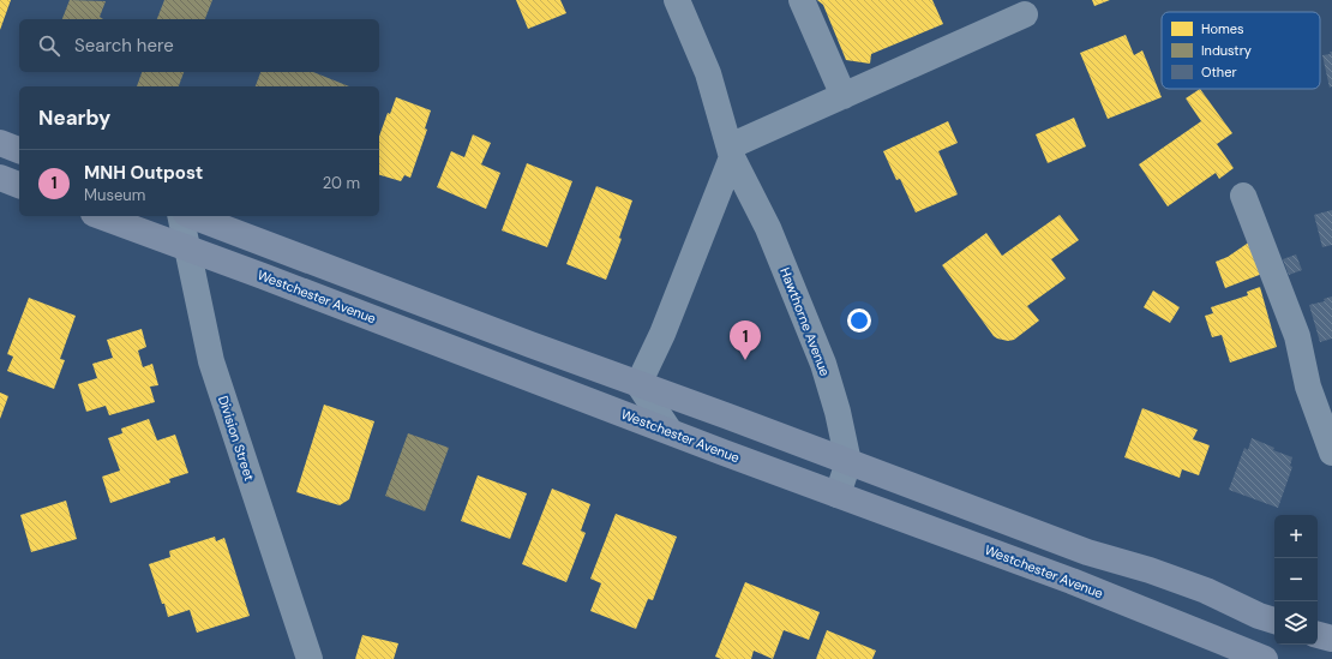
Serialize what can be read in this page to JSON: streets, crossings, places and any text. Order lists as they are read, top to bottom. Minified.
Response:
{"streets":{"main road":["Westchester Avenue"],"street":["Hawthorne Avenue","Division Street"]},"crossings":[["Westchester Avenue","Hawthorne Avenue"],["Westchester Avenue","Division Street"]],"legend":["Homes","Industry","Other"],"page":{"search":"Search here","heading":"Nearby","list":[{"mark":"1","name":"MNH Outpost","note":"Museum","value":"20 m"}],"pins":"1","map_buttons":["+","−"]}}
